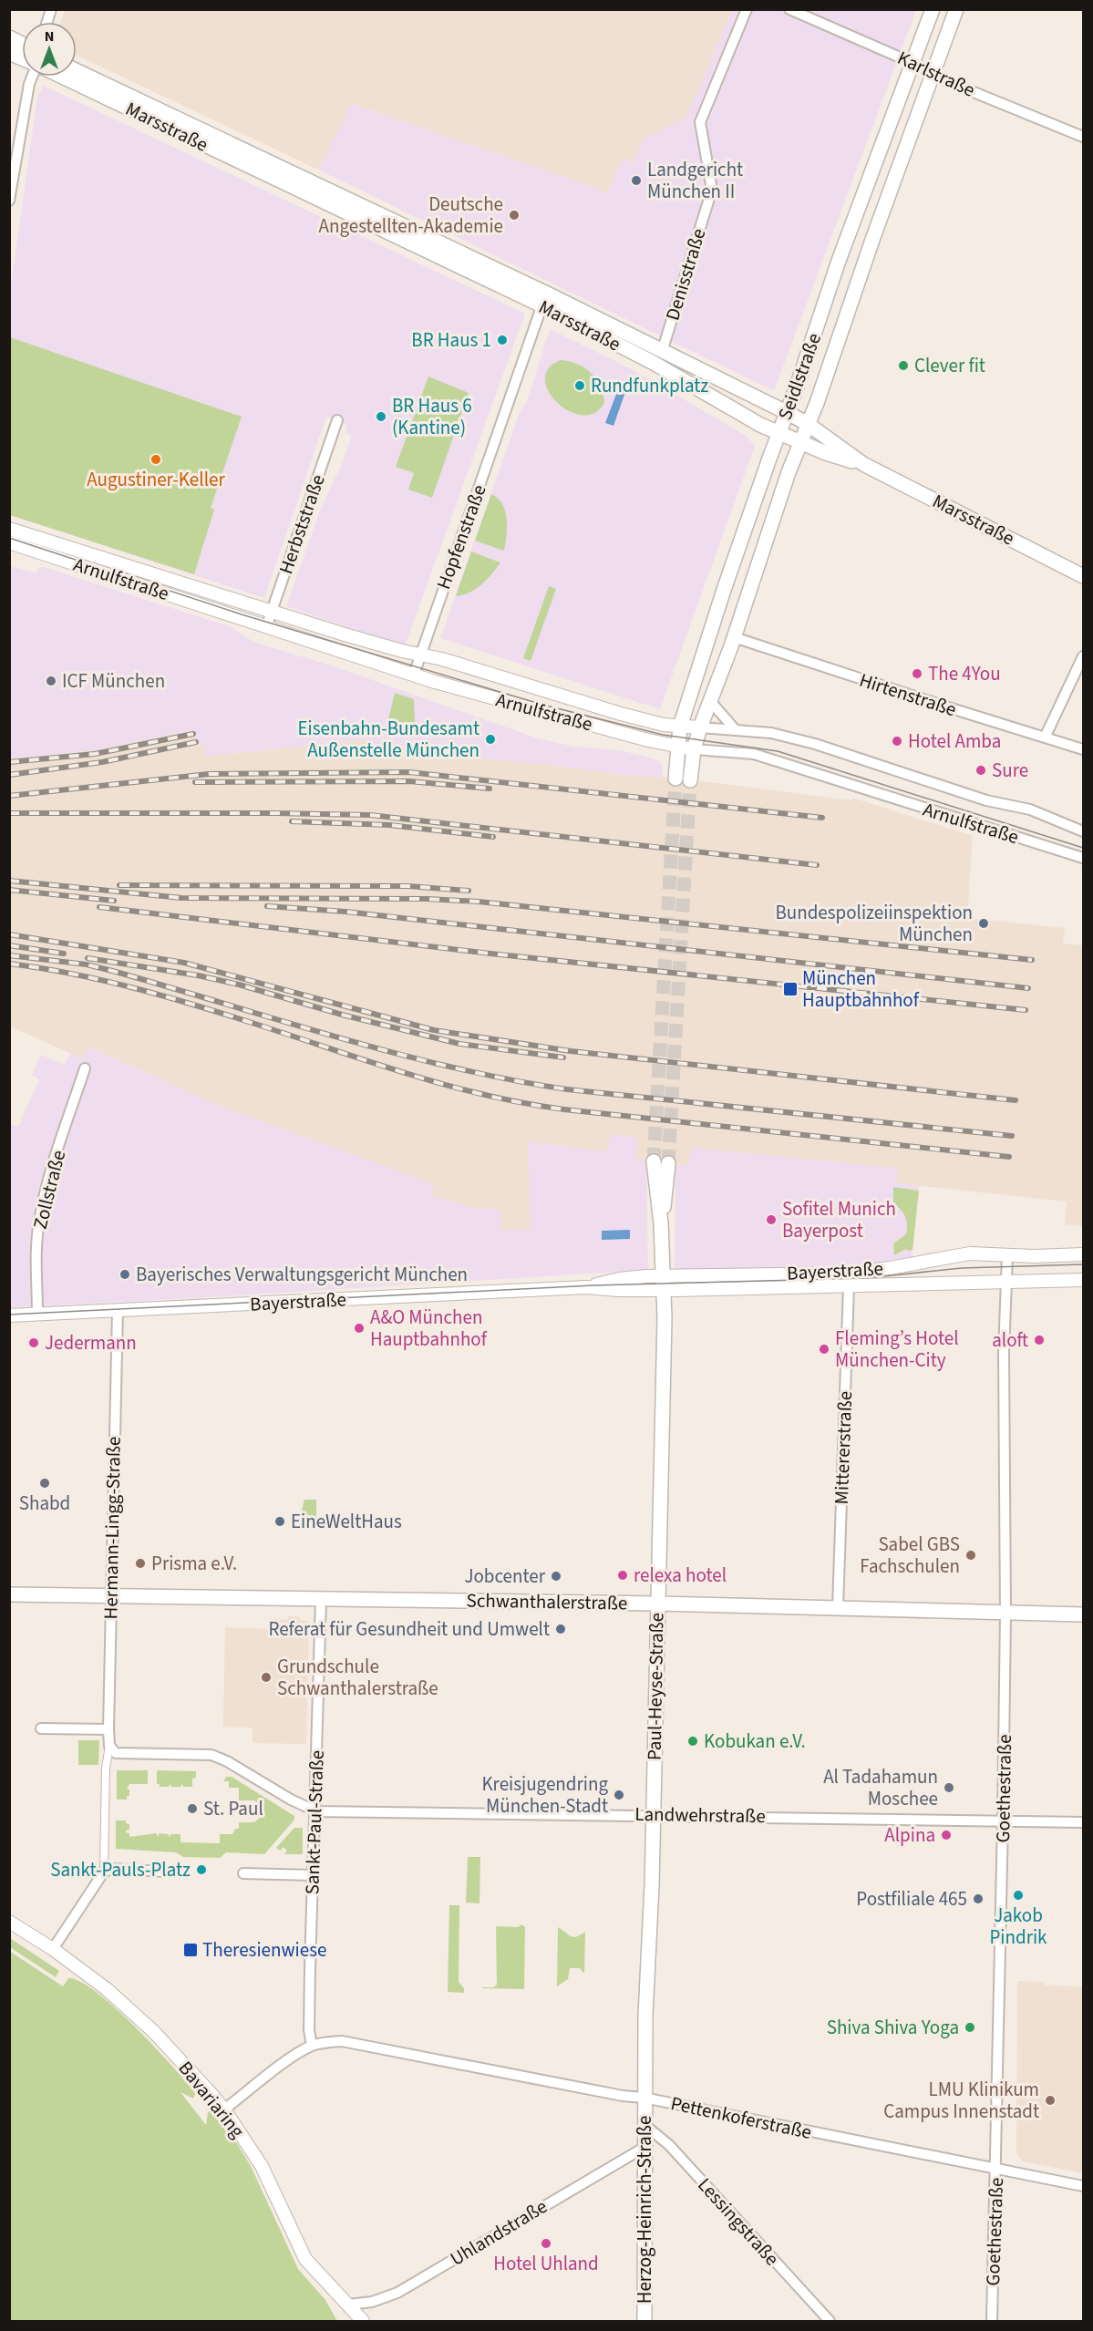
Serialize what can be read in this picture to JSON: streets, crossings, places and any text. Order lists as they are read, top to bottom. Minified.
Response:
{"streets":{"main road":["Marsstraße","Seidlstraße","Schwanthalerstraße","Paul-Heyse-Straße","Herzog-Heinrich-Straße"],"street":["Karlstraße","Denisstraße","Herbststraße","Hopfenstraße","Arnulfstraße","Hirtenstraße","Zollstraße","Bayerstraße","Mittererstraße","Hermann-Lingg-Straße","Goethestraße","Landwehrstraße","Sankt-Paul-Straße","Bavariaring","Pettenkoferstraße","Lessingstraße","Uhlandstraße"]},"crossings":[["Karlstraße","Seidlstraße"],["Marsstraße","Denisstraße"],["Marsstraße","Seidlstraße"],["Marsstraße","Hopfenstraße"],["Seidlstraße","Arnulfstraße"],["Seidlstraße","Hirtenstraße"],["Herbststraße","Arnulfstraße"],["Hopfenstraße","Arnulfstraße"],["Zollstraße","Bayerstraße"],["Bayerstraße","Mittererstraße"],["Bayerstraße","Hermann-Lingg-Straße"],["Bayerstraße","Paul-Heyse-Straße"],["Bayerstraße","Goethestraße"],["Mittererstraße","Schwanthalerstraße"],["Hermann-Lingg-Straße","Schwanthalerstraße"],["Schwanthalerstraße","Paul-Heyse-Straße"],["Schwanthalerstraße","Goethestraße"],["Schwanthalerstraße","Sankt-Paul-Straße"],["Paul-Heyse-Straße","Landwehrstraße"],["Paul-Heyse-Straße","Pettenkoferstraße"],["Paul-Heyse-Straße","Herzog-Heinrich-Straße"],["Goethestraße","Landwehrstraße"],["Goethestraße","Pettenkoferstraße"],["Landwehrstraße","Sankt-Paul-Straße"],["Sankt-Paul-Straße","Pettenkoferstraße"],["Bavariaring","Pettenkoferstraße"],["Bavariaring","Uhlandstraße"],["Pettenkoferstraße","Herzog-Heinrich-Straße"],["Herzog-Heinrich-Straße","Lessingstraße"],["Herzog-Heinrich-Straße","Uhlandstraße"]],"places":{"other":["Landgericht München II","Deutsche Angestellten-Akademie","BR Haus 1","Clever fit","Rundfunkplatz","BR Haus 6 (Kantine)","Augustiner-Keller","The 4You","ICF München","Eisenbahn-Bundesamt Außenstelle München","Hotel Amba","Sure","Bundespolizeiinspektion München","Sofitel Munich Bayerpost","Bayerisches Verwaltungsgericht München","A&O München Hauptbahnhof","aloft","Jedermann","Fleming’s Hotel München-City","Shabd","EineWeltHaus","Sabel GBS Fachschulen","Prisma e.V.","relexa hotel","Jobcenter","Referat für Gesundheit und Umwelt","Grundschule Schwanthalerstraße","Kobukan e.V.","Al Tadahamun Moschee","Kreisjugendring München-Stadt","St. Paul","Alpina","Sankt-Pauls-Platz","Jakob Pindrik","Postfiliale 465","Shiva Shiva Yoga","LMU Klinikum Campus Innenstadt","Hotel Uhland"],"transit":["München Hauptbahnhof","Theresienwiese"]},"north":"top"}
